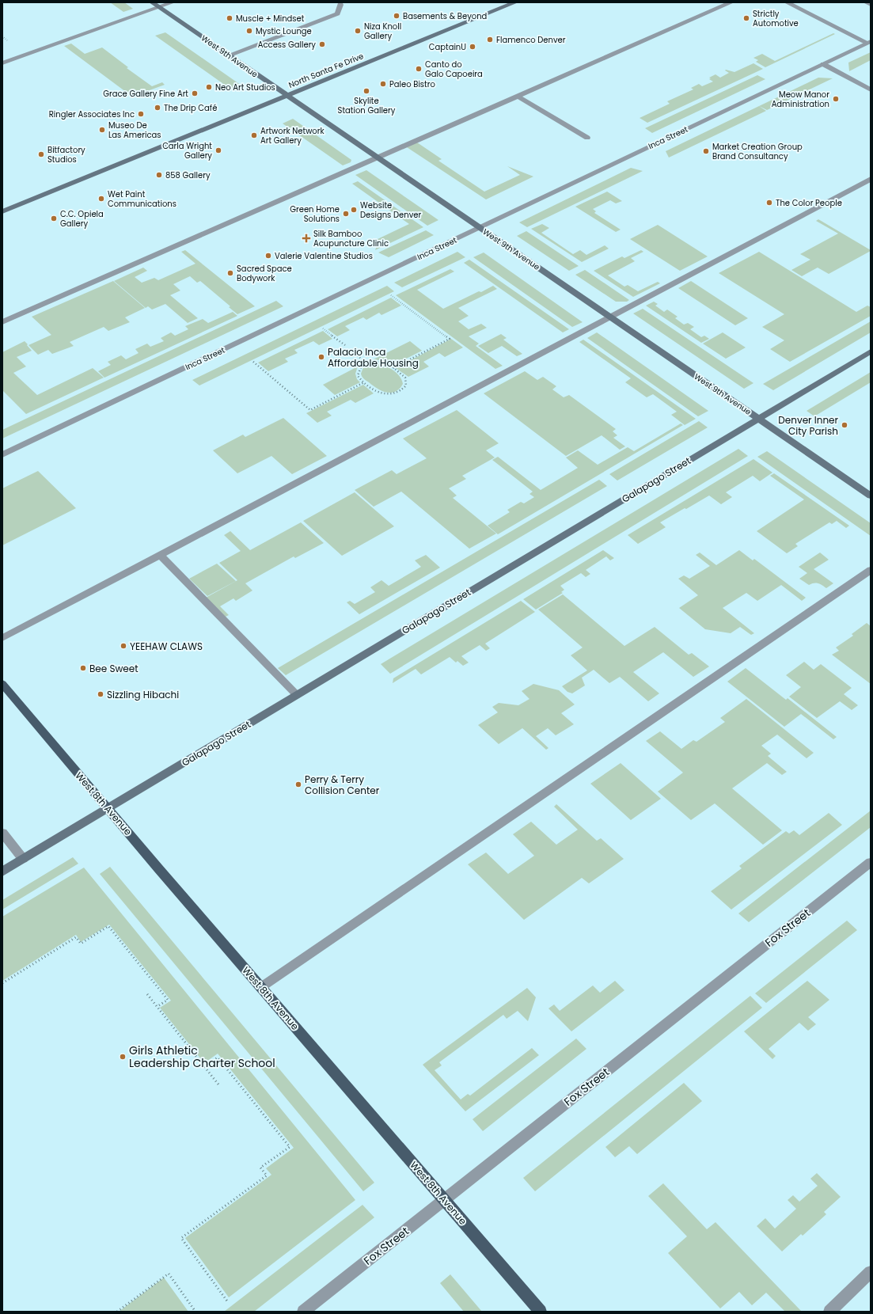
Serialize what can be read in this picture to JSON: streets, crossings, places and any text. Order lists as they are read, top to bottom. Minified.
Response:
{"streets":{"main road":["West 8th Avenue"],"street":["West 9th Avenue","North Santa Fe Drive","Inca Street","Galapago Street","Fox Street"]},"crossings":[["West 9th Avenue","North Santa Fe Drive"],["West 9th Avenue","Inca Street"],["West 9th Avenue","Galapago Street"],["Galapago Street","West 8th Avenue"],["West 8th Avenue","Fox Street"]],"places":{"other":["Basements & Beyond","Muscle + Mindset","Strictly Automotive","Mystic Lounge","Niza Knoll Gallery","Flamenco Denver","Access Gallery","CaptainU","Canto do Galo Capoeira","Paleo Bistro","Neo Art Studios","Skylite Station Gallery","Grace Gallery Fine Art","Meow Manor Administration","The Drip Café","Ringler Associates Inc","Museo De Las Americas","Artwork Network Art Gallery","Carla Wright Gallery","Market Creation Group Brand Consultancy","Bitfactory Studios","858 Gallery","Wet Paint Communications","The Color People","Website Designs Denver","Green Home Solutions","C.C. Opiela Gallery","Valerie Valentine Studios","Sacred Space Bodywork","Palacio Inca Affordable Housing","Denver Inner City Parish","YEEHAW CLAWS","Bee Sweet","Sizzling Hibachi","Perry & Terry Collision Center","Girls Athletic Leadership Charter School"],"health":["Silk Bamboo Acupuncture Clinic"]}}
